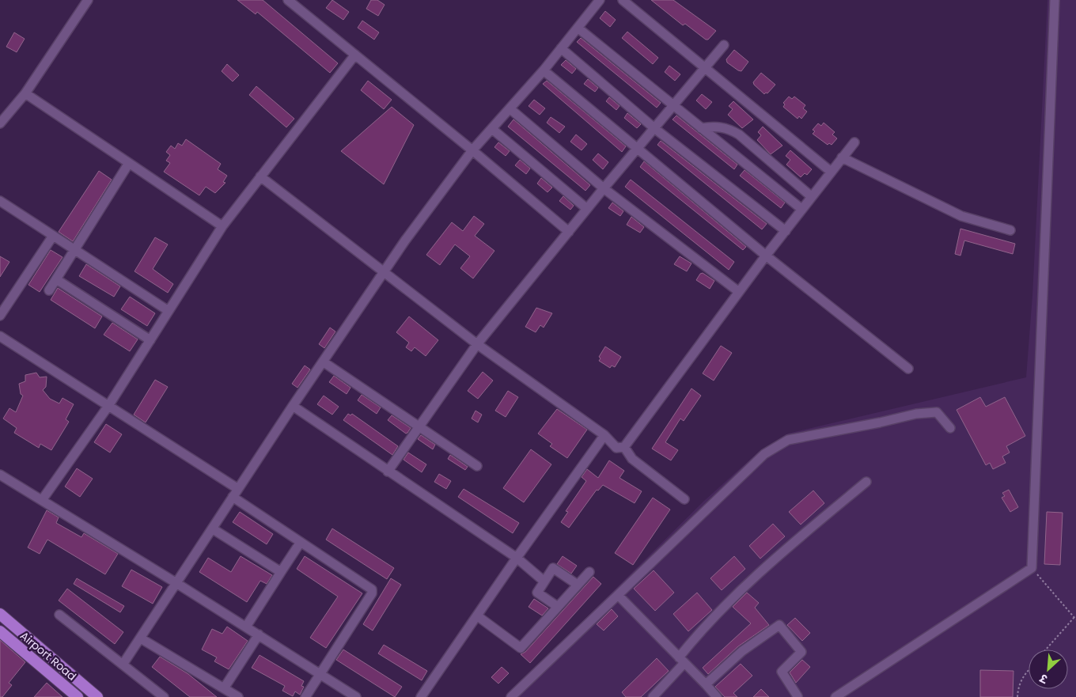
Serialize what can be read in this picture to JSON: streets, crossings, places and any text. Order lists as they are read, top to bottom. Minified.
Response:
{"streets":{"main road":["Airport Road"]},"north":"bottom left"}
